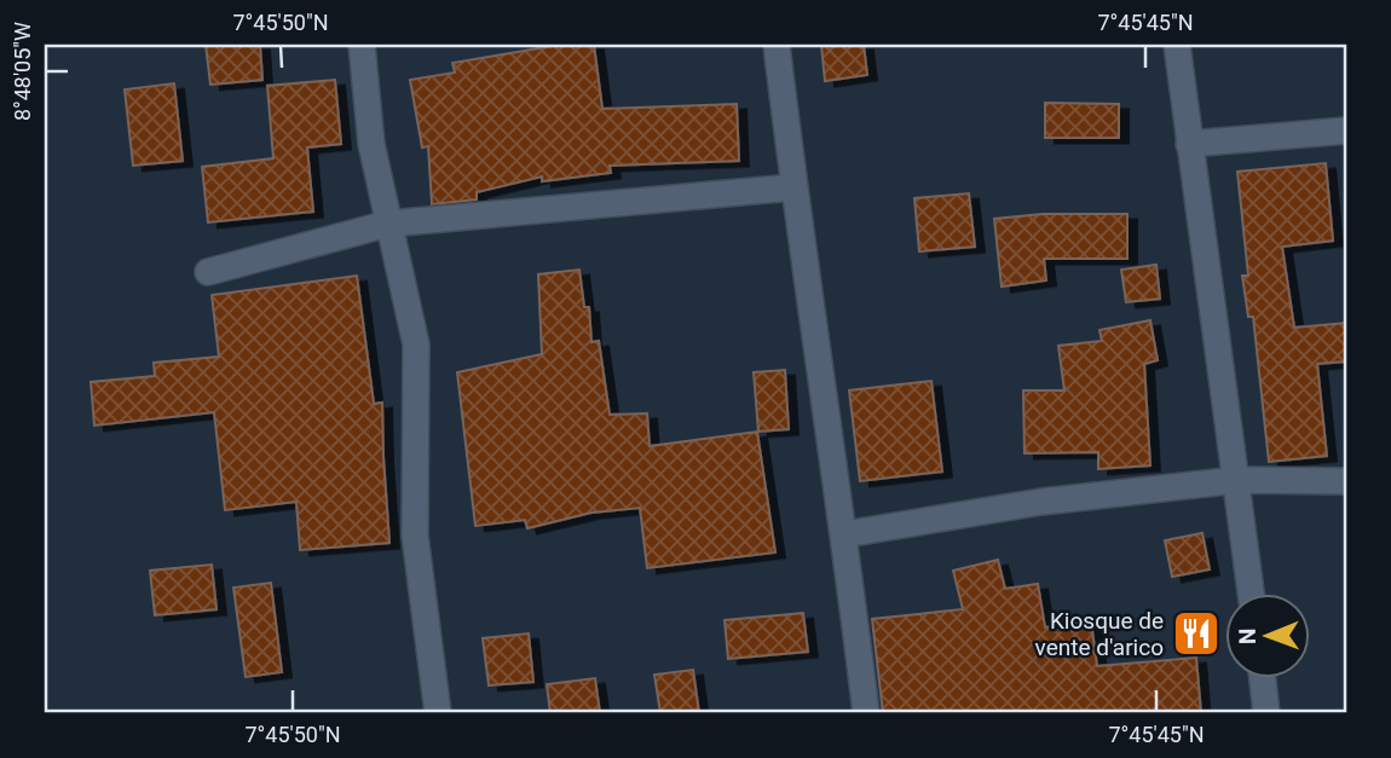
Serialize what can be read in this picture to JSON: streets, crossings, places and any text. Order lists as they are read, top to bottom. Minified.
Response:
{"places":{"restaurant":["Kiosque de vente d'arico"]},"north":"left","coordinates":["7°45'50\"N","7°45'45\"N","8°48'05\"W"]}
